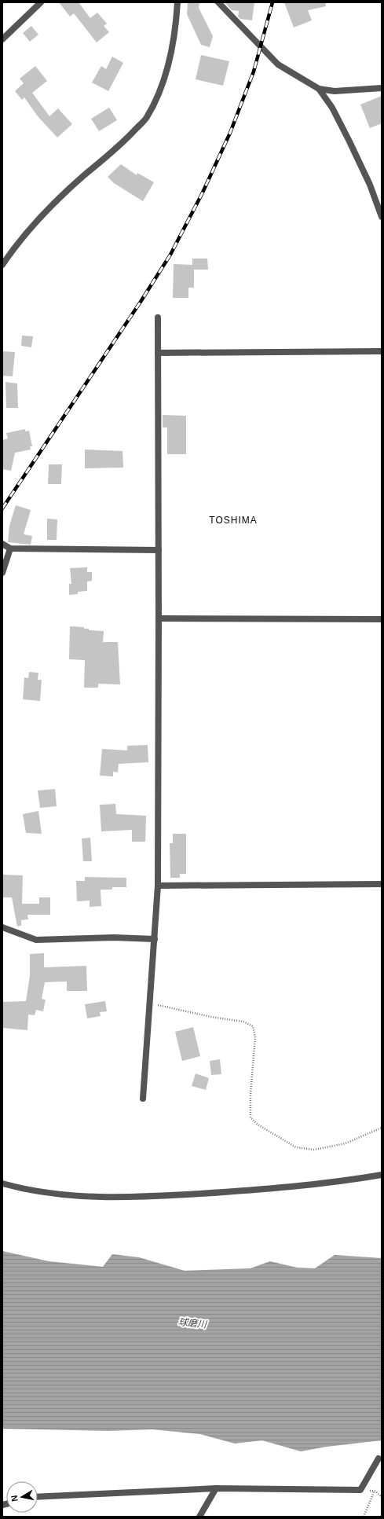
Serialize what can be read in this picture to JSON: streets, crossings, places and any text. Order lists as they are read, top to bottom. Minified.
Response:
{"districts":["TOSHIMA"],"water":["球磨川"],"north":"left"}
